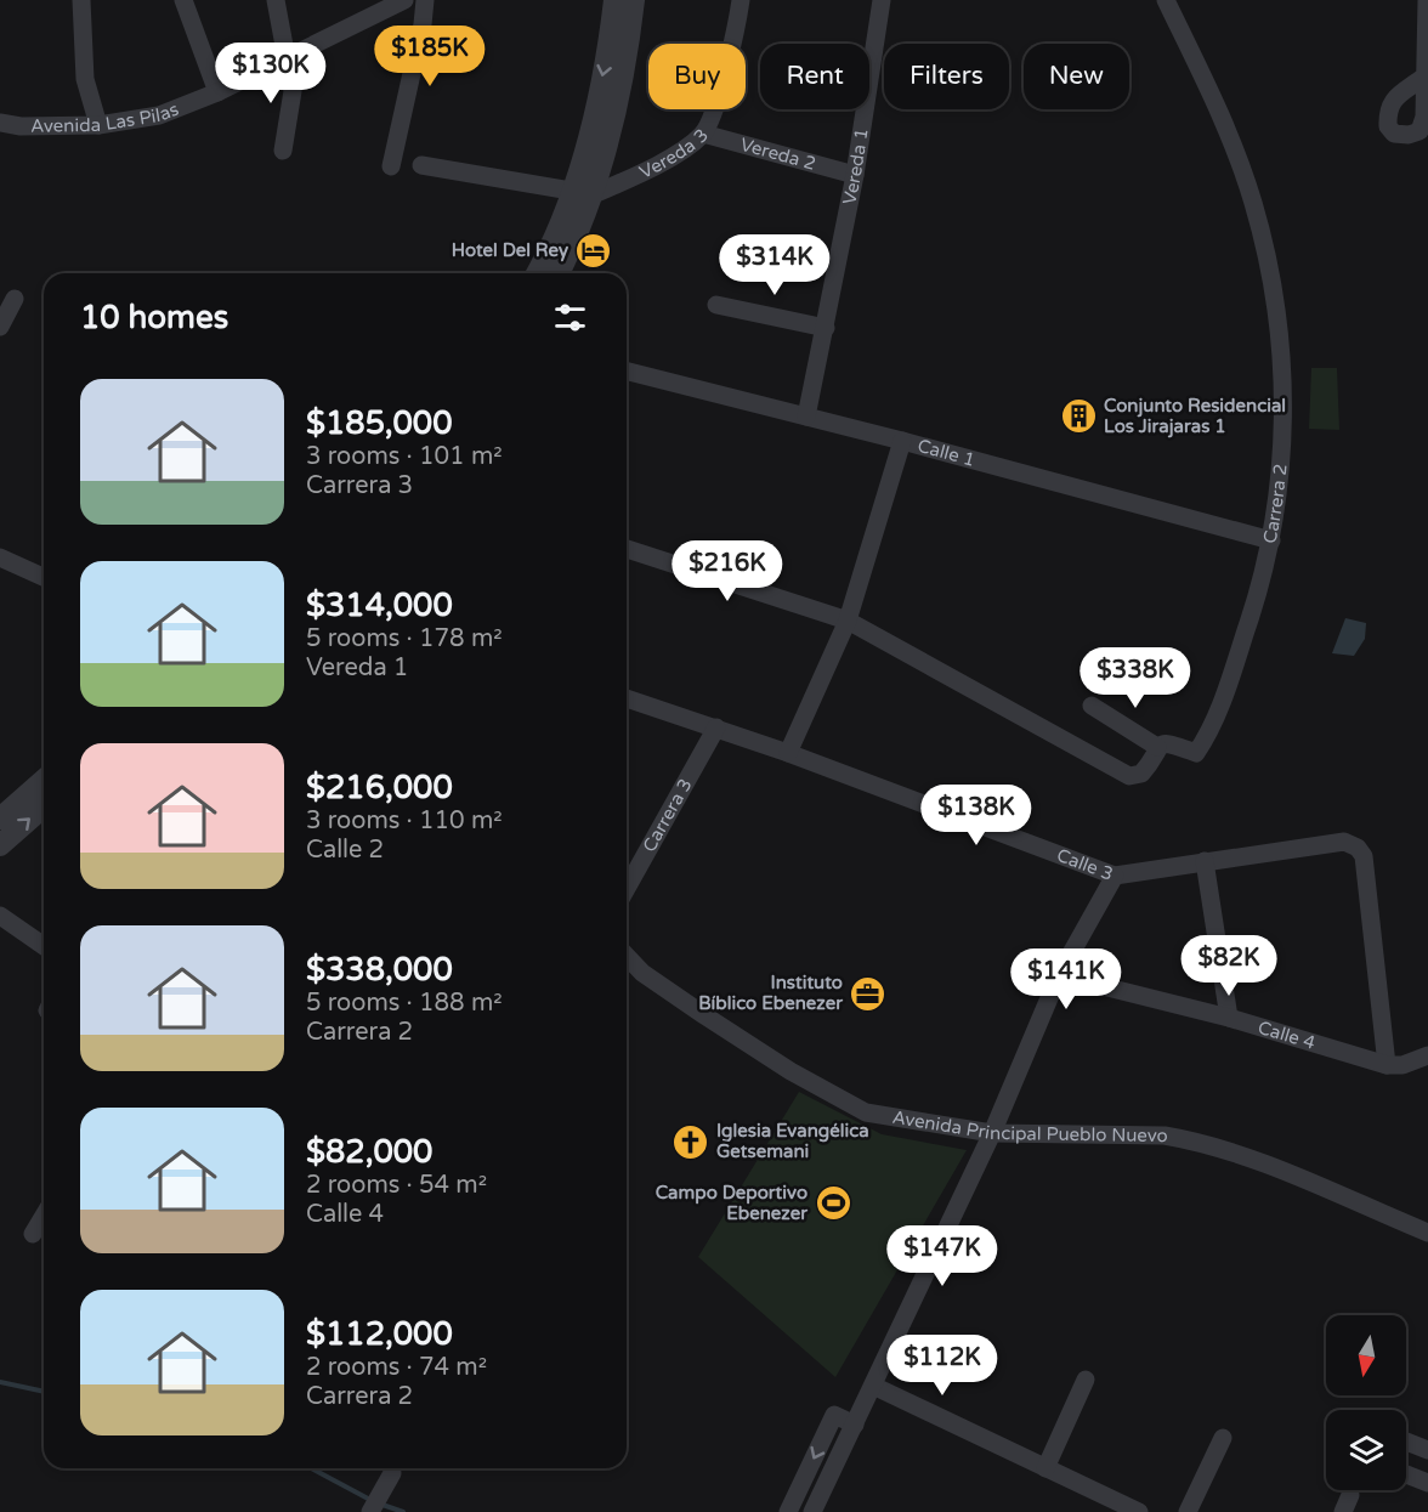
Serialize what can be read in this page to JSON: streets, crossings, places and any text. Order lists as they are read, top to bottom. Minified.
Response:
{"streets":{"street":["Avenida Las Pilas","Vereda 3","Vereda 2","Vereda 1","Calle 1","Carrera 2","Carrera 3","Calle 3","Calle 4","Avenida Principal Pueblo Nuevo"]},"crossings":[["Vereda 3","Vereda 2"],["Vereda 2","Vereda 1"],["Vereda 1","Calle 1"],["Calle 1","Carrera 2"],["Carrera 3","Calle 3"],["Calle 3","Calle 4"]],"places":{"hotel":["Hotel Del Rey"],"building":["Conjunto Residencial Los Jirajaras 1"],"office":["Instituto Bíblico Ebenezer"],"church":["Iglesia Evangélica Getsemani"],"sports":["Campo Deportivo Ebenezer"]},"north":"bottom","page":{"price":["$185K","$130K","$314K","$216K","$338K","$138K","$82K","$141K","$147K","$112K"],"chip":["Buy","Rent","Filters","New"],"heading":"10 homes","list":[{"name":"$185,000","note":"3 rooms · 101 m² · Carrera 3"},{"name":"$314,000","note":"5 rooms · 178 m² · Vereda 1"},{"name":"$216,000","note":"3 rooms · 110 m² · Calle 2"},{"name":"$338,000","note":"5 rooms · 188 m² · Carrera 2"},{"name":"$82,000","note":"2 rooms · 54 m² · Calle 4"},{"name":"$112,000","note":"2 rooms · 74 m² · Carrera 2"}]}}
